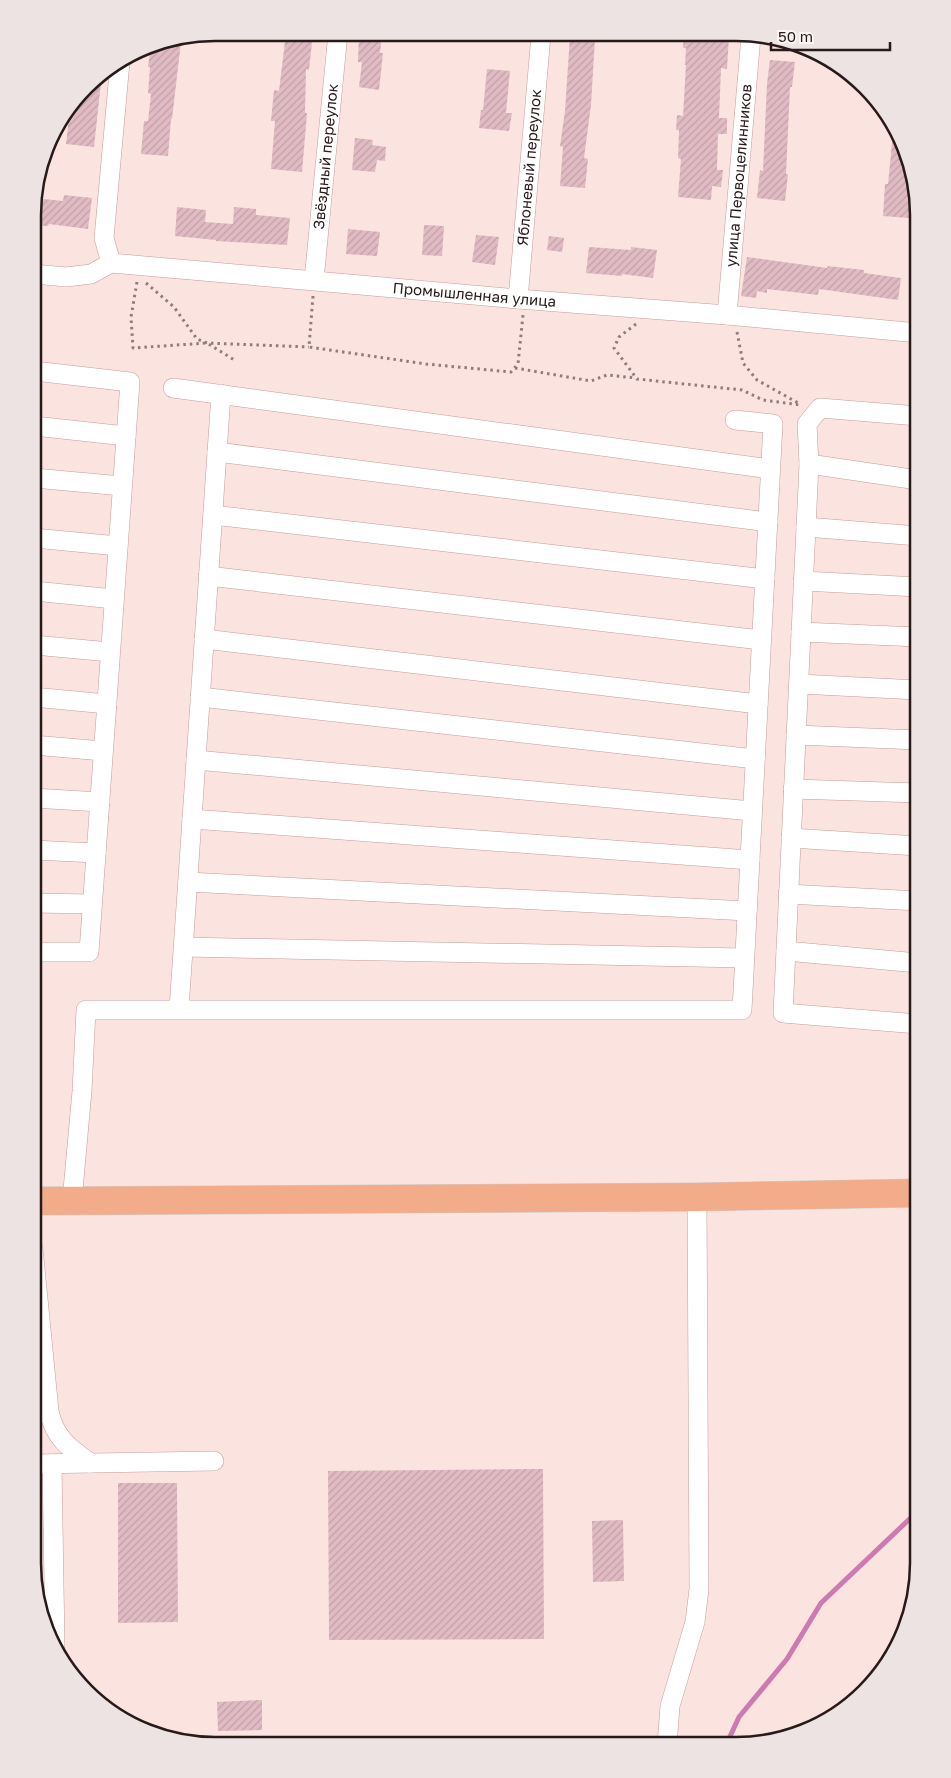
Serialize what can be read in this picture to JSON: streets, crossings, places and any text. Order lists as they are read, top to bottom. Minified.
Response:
{"streets":{"lane":["Звёздный переулок","Яблоневый переулок","улица Первоцелинников","Промышленная улица"]},"crossings":[["Звёздный переулок","Промышленная улица"],["Яблоневый переулок","Промышленная улица"],["улица Первоцелинников","Промышленная улица"]],"scale_bar":"50 m"}
